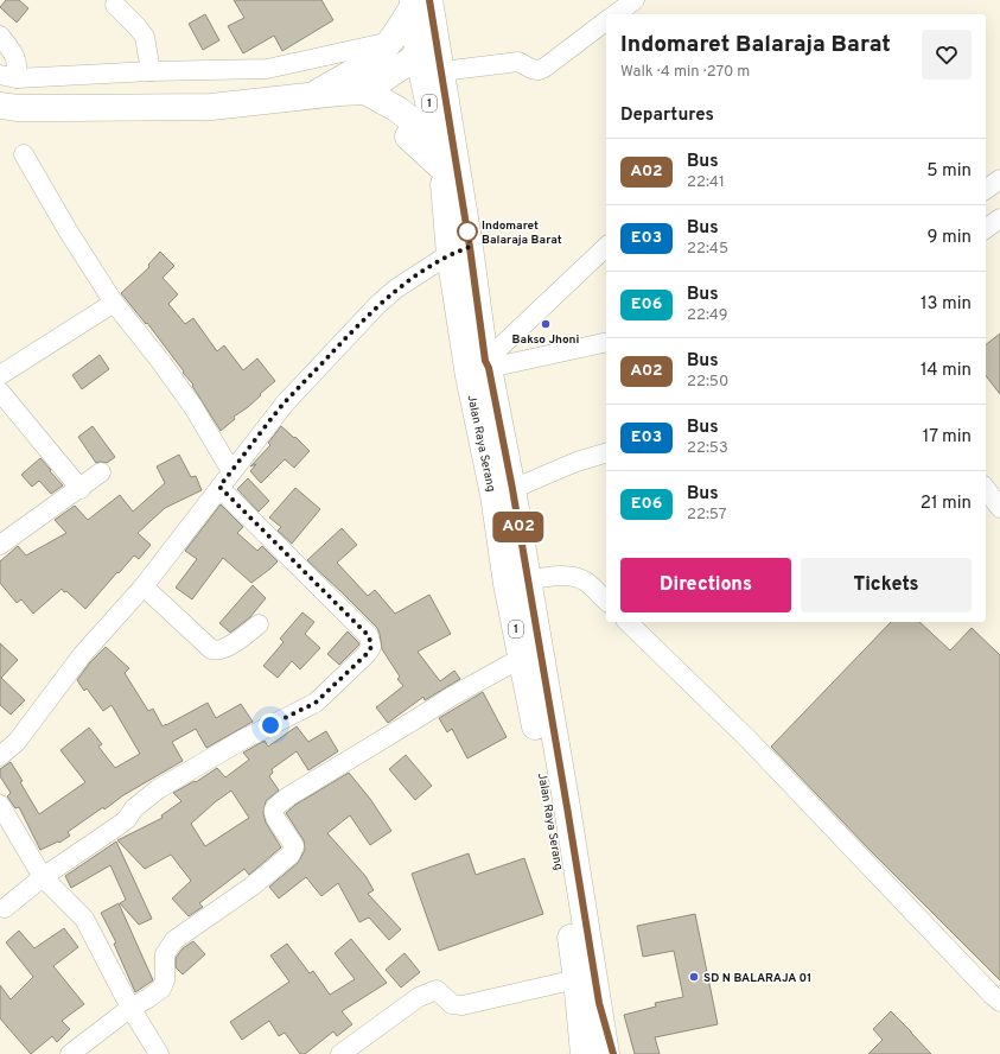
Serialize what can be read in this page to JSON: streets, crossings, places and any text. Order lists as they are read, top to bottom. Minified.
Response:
{"streets":{"highway":["1","Jalan Raya Serang"]},"places":["Indomaret Balaraja Barat","Bakso Jhoni","SD N BALARAJA 01"],"lines":["bus line A02"],"page":{"on_map":"A02","heading":[["Indomaret Balaraja Barat","Walk · 4 min · 270 m"],"Departures"],"list":[{"mark":"A02","name":"Bus","note":"22:41","value":"5 min"},{"mark":"E03","name":"Bus","note":"22:45","value":"9 min"},{"mark":"E06","name":"Bus","note":"22:49","value":"13 min"},{"mark":"A02","name":"Bus","note":"22:50","value":"14 min"},{"mark":"E03","name":"Bus","note":"22:53","value":"17 min"},{"mark":"E06","name":"Bus","note":"22:57","value":"21 min"}],"buttons":["Directions","Tickets"]}}
